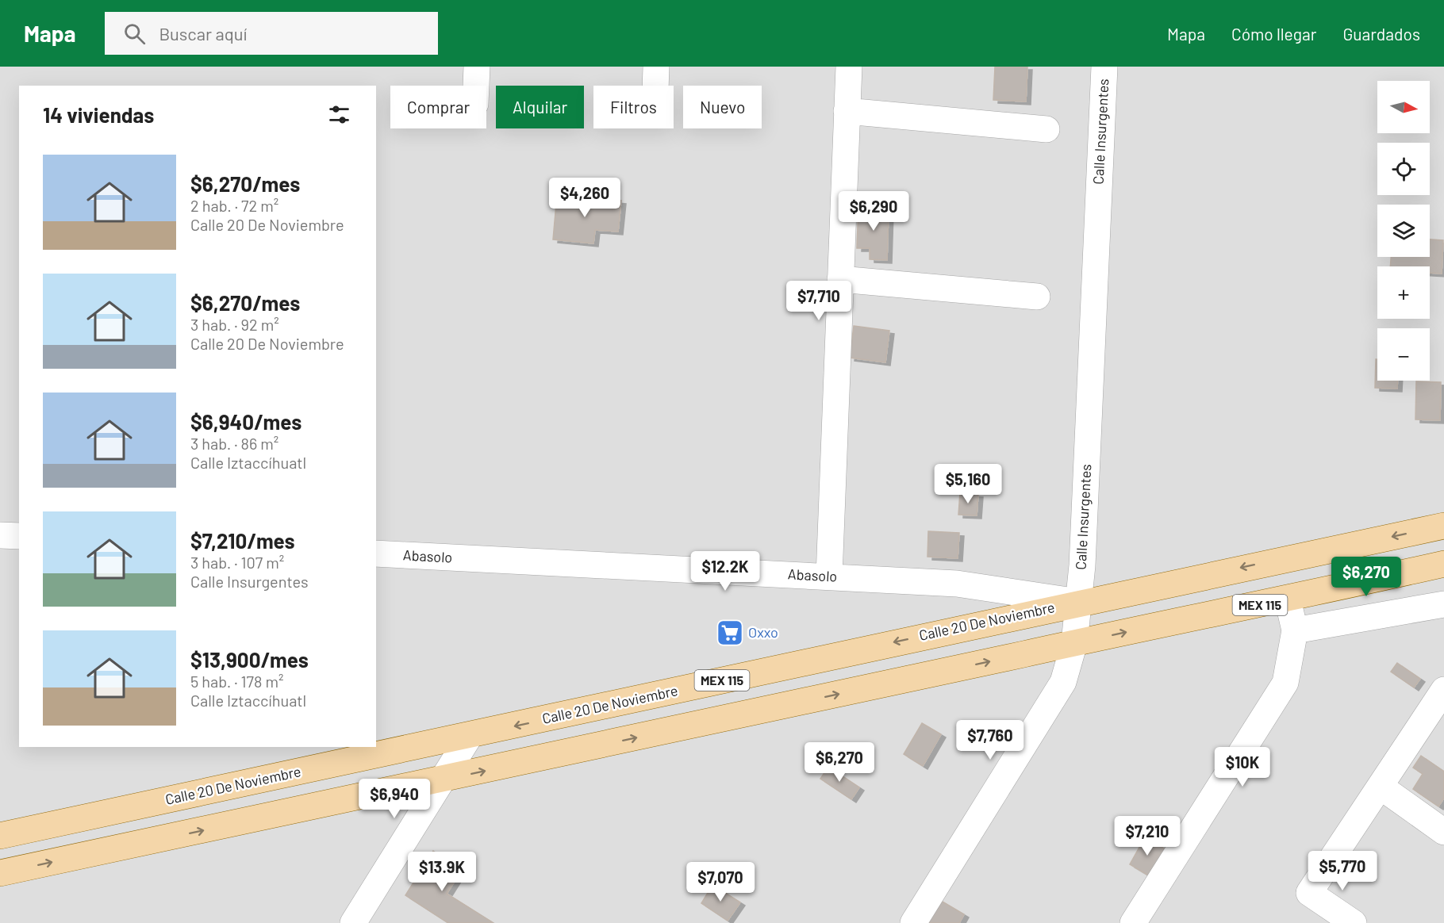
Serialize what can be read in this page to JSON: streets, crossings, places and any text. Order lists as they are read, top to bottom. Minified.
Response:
{"streets":{"main road":["MEX 115","Calle 20 De Noviembre"],"street":["Calle Insurgentes","Abasolo"]},"crossings":[["Calle Insurgentes","Abasolo"],["Calle Insurgentes","MEX 115"],["Calle Insurgentes","Calle 20 De Noviembre"],["Abasolo","Calle 20 De Noviembre"]],"places":{"supermarket":["Oxxo"]},"north":"right","page":{"header":"Mapa","search":"Buscar aquí","nav":["Mapa","Cómo llegar","Guardados"],"map_buttons":["+","−"],"chip":["Comprar","Alquilar","Filtros","Nuevo"],"heading":"14 viviendas","list":[{"name":"$6,270/mes","note":"2 hab. · 72 m² · Calle 20 De Noviembre"},{"name":"$6,270/mes","note":"3 hab. · 92 m² · Calle 20 De Noviembre"},{"name":"$6,940/mes","note":"3 hab. · 86 m² · Calle Iztaccíhuatl"},{"name":"$7,210/mes","note":"3 hab. · 107 m² · Calle Insurgentes"},{"name":"$13,900/mes","note":"5 hab. · 178 m² · Calle Iztaccíhuatl"}],"price":["$4,260","$6,290","$7,710","$5,160","$12.2K","$6,270","$7,760","$6,270","$10K","$6,940","$7,210","$5,770","$13.9K","$7,070"]}}
